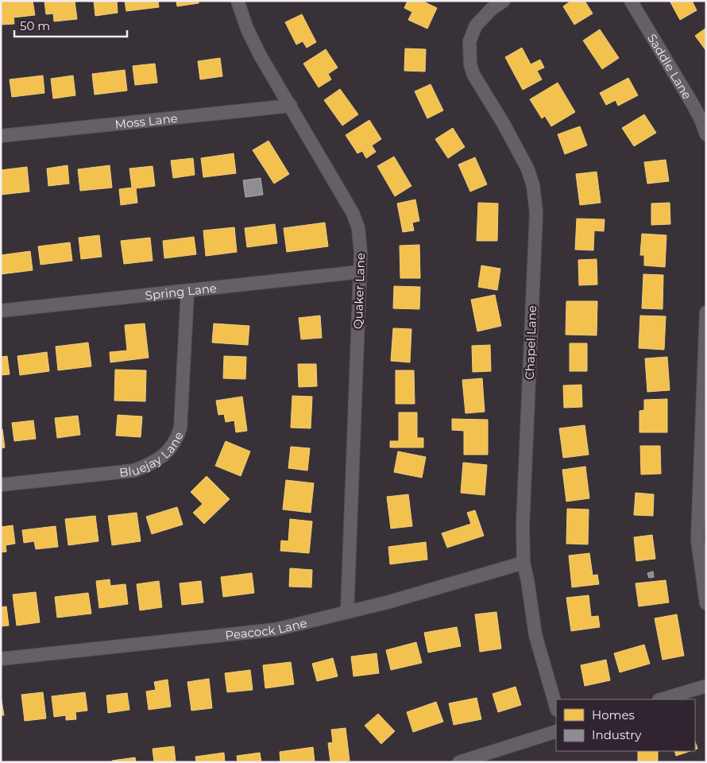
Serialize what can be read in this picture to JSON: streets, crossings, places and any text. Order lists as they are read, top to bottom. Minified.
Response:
{"streets":{"street":["Saddle Lane","Moss Lane","Quaker Lane","Spring Lane","Chapel Lane","Bluejay Lane","Peacock Lane"]},"crossings":[["Moss Lane","Quaker Lane"],["Quaker Lane","Spring Lane"],["Quaker Lane","Peacock Lane"],["Spring Lane","Bluejay Lane"],["Chapel Lane","Peacock Lane"]],"legend":["Homes","Industry"],"scale_bar":"50 m"}
